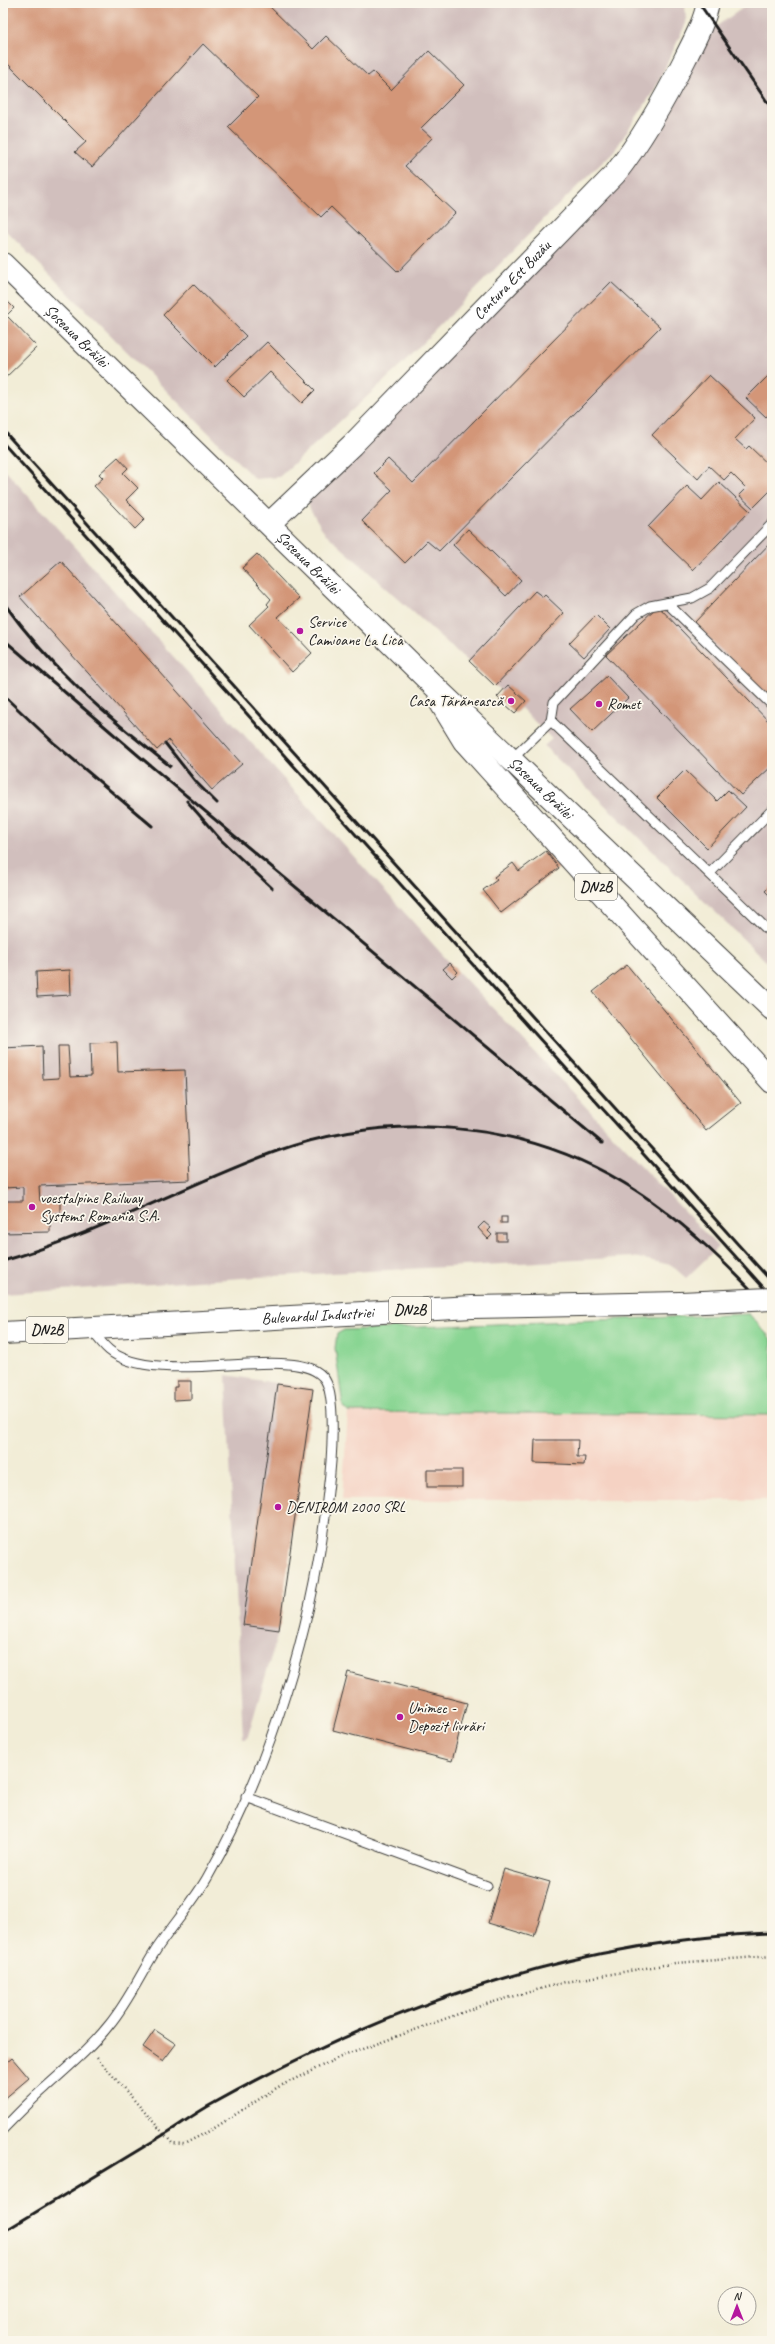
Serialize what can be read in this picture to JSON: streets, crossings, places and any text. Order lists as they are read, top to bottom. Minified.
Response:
{"streets":{"main road":["Centura Est Buzău","Șoseaua Brăilei","DN2B","Bulevardul Industriei"]},"crossings":[["Centura Est Buzău","Șoseaua Brăilei"],["Șoseaua Brăilei","DN2B"]],"places":["Service Camioane La Lica","Casa Tărănească","Romet","voestalpine Railway Systems Romania S.A.","DENIROM 2000 SRL","Unimec - Depozit livrări"],"north":"top"}
